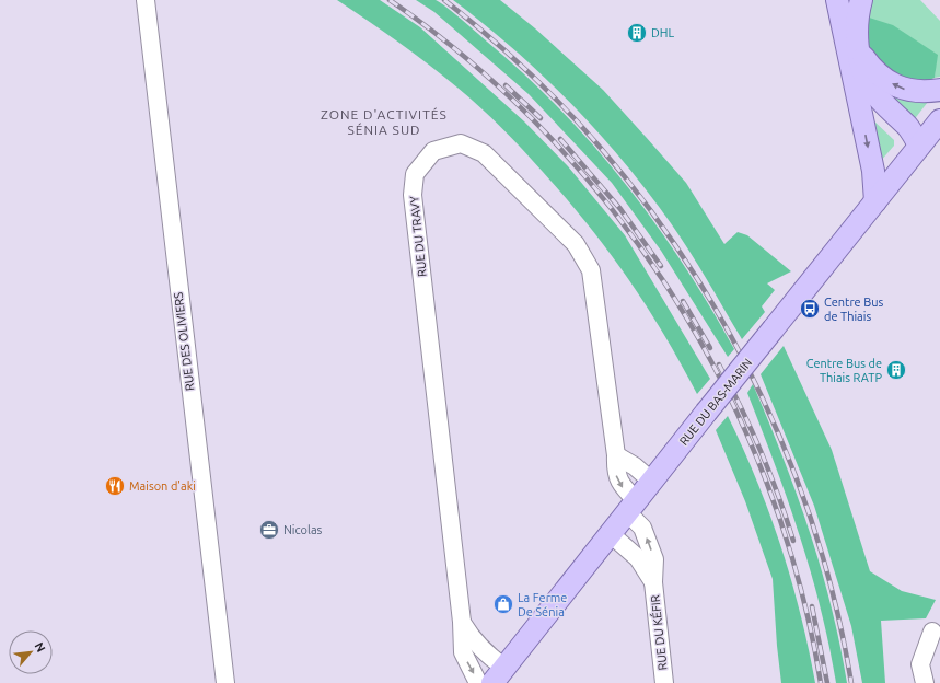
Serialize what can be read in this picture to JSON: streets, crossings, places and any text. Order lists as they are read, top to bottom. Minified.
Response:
{"streets":{"main road":["RUE DU BAS-MARIN"],"street":["RUE DU TRAVY","RUE DES OLIVIERS","RUE DU KÉFIR"]},"crossings":[["RUE DU TRAVY","RUE DU BAS-MARIN"],["RUE DU TRAVY","RUE DU KÉFIR"],["RUE DU BAS-MARIN","RUE DU KÉFIR"]],"districts":["ZONE D'ACTIVITÉS SÉNIA SUD"],"places":{"building":["DHL","Centre Bus de Thiais RATP"],"bus stop":["Centre Bus de Thiais"],"restaurant":["Maison d'aki"],"office":["Nicolas"],"shop":["La Ferme De Sénia"]},"north":"top right"}
